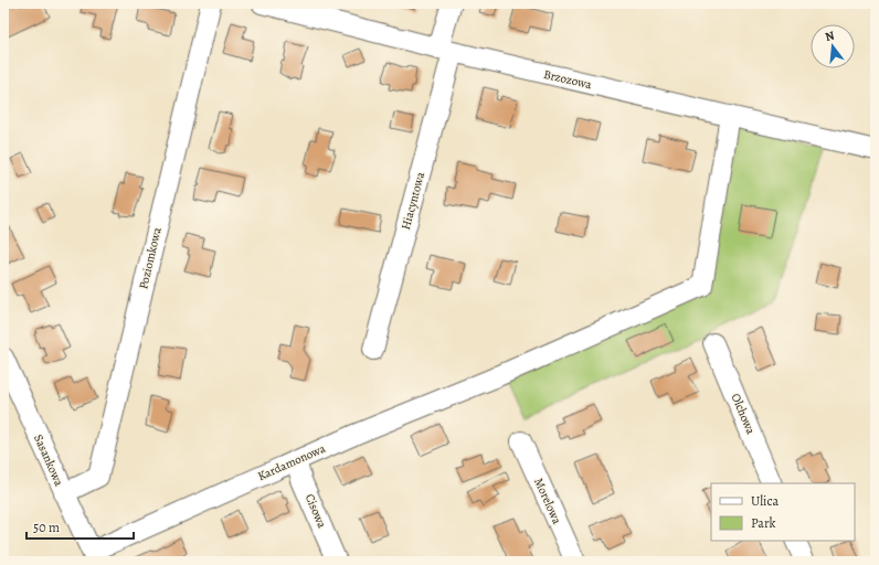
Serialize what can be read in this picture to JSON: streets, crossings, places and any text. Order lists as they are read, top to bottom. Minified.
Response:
{"streets":{"street":["Brzozowa","Hiacyntowa","Poziomkowa","Olchowa","Sasankowa","Kardamonowa","Morelowa","Cisowa"]},"crossings":[["Brzozowa","Hiacyntowa"],["Brzozowa","Kardamonowa"],["Poziomkowa","Sasankowa"],["Sasankowa","Kardamonowa"],["Kardamonowa","Cisowa"]],"legend":["Ulica","Park"],"scale_bar":"50 m","north":"top"}
